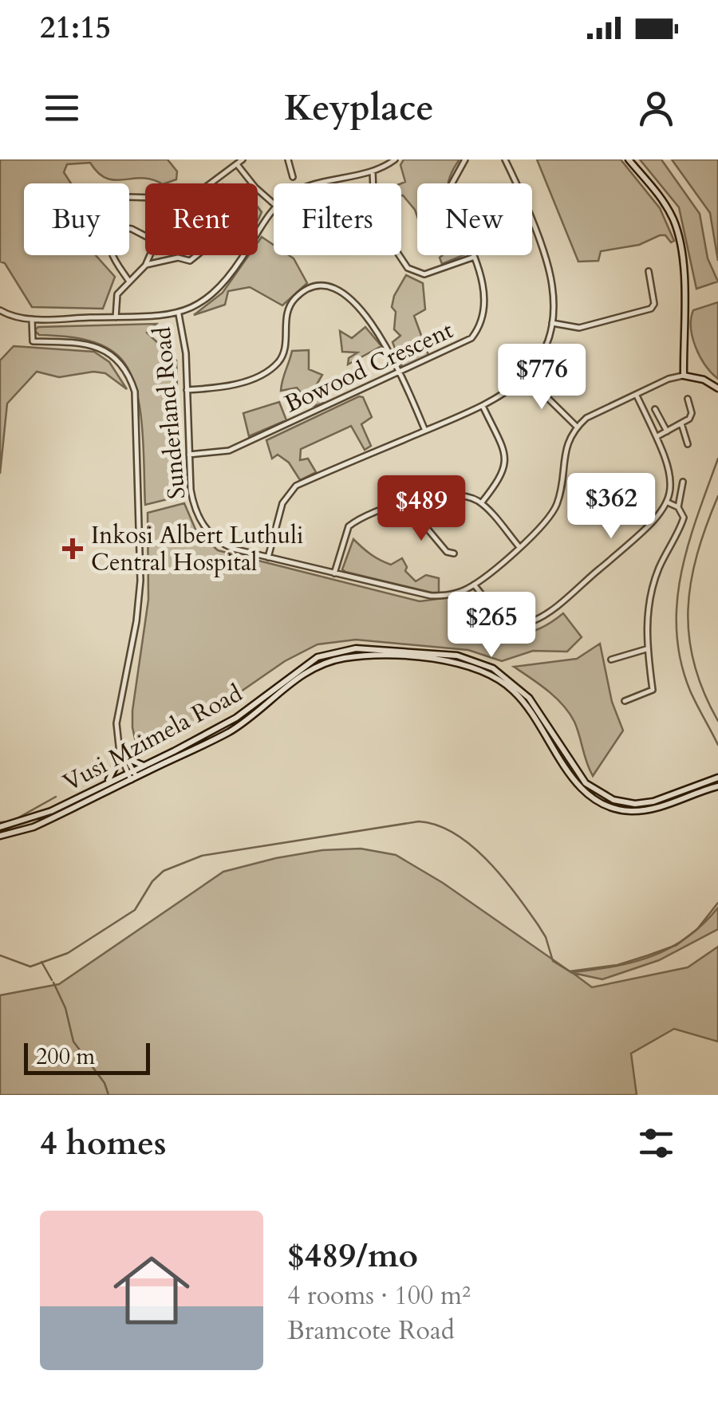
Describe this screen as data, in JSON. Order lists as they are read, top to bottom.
{
  "streets": {
    "main road": ["Vusi Mzimela Road"],
    "street": ["Bowood Crescent", "Sunderland Road"]
  },
  "crossings": [
    ["Bowood Crescent", "Sunderland Road"]
  ],
  "places": {
    "health": ["Inkosi Albert Luthuli Central Hospital"]
  },
  "scale_bar": "200 m",
  "page": {
    "status": "21:15",
    "header": "Keyplace",
    "chip": [
      "Buy",
      "Rent",
      "Filters",
      "New"
    ],
    "price": [
      "$776",
      "$362",
      "$489",
      "$265"
    ],
    "scale": "200 m",
    "heading": "4 homes",
    "list": [
      {
        "name": "$489/mo",
        "note": "4 rooms · 100 m² · Bramcote Road"
      }
    ]
  }
}
